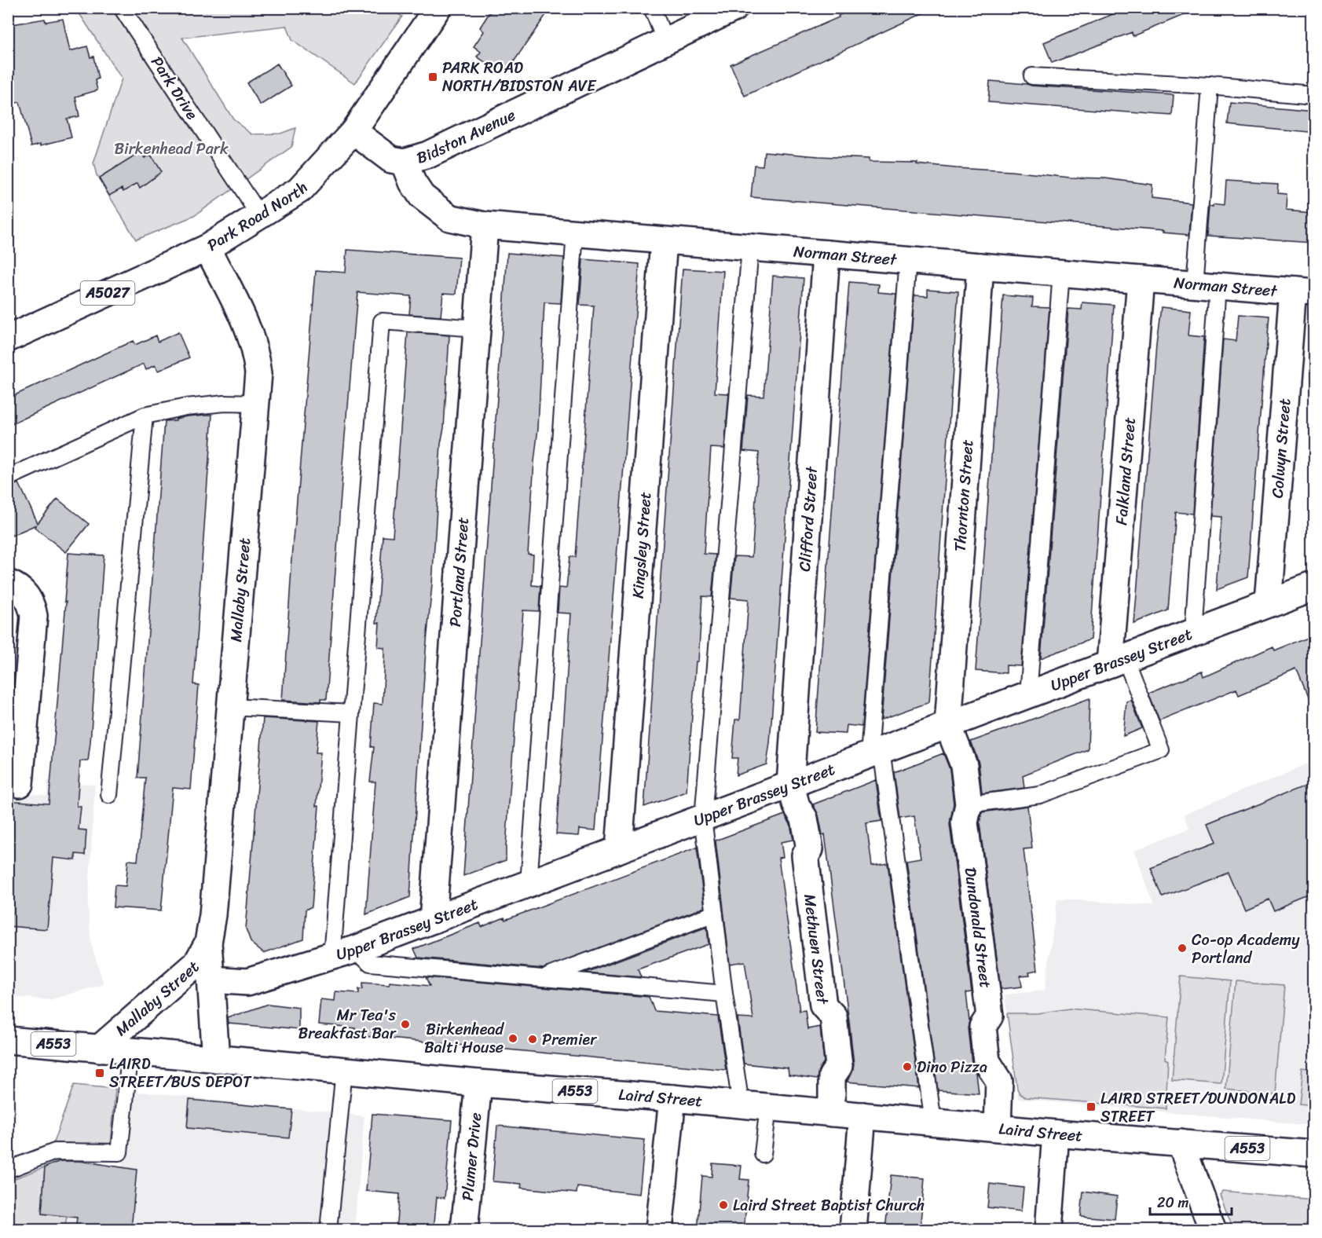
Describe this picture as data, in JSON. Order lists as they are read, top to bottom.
{
  "streets": {
    "street": [
      "Bidston Avenue",
      "Park Road North",
      "Norman Street",
      "A5027",
      "Colwyn Street",
      "Falkland Street",
      "Thornton Street",
      "Clifford Street",
      "Kingsley Street",
      "Portland Street",
      "Mallaby Street",
      "Upper Brassey Street",
      "Dundonald Street",
      "Methuen Street",
      "A553",
      "Laird Street",
      "Plumer Drive"
    ],
    "lane": ["Park Drive"]
  },
  "crossings": [
    ["Park Drive", "Park Road North"],
    ["Bidston Avenue", "Park Road North"],
    ["Bidston Avenue", "Norman Street"],
    ["Park Road North", "Mallaby Street"],
    ["Norman Street", "Colwyn Street"],
    ["Norman Street", "Falkland Street"],
    ["Norman Street", "Thornton Street"],
    ["Norman Street", "Clifford Street"],
    ["Norman Street", "Kingsley Street"],
    ["Norman Street", "Portland Street"],
    ["Colwyn Street", "Upper Brassey Street"],
    ["Falkland Street", "Upper Brassey Street"],
    ["Thornton Street", "Upper Brassey Street"],
    ["Thornton Street", "Dundonald Street"],
    ["Clifford Street", "Upper Brassey Street"],
    ["Clifford Street", "Methuen Street"],
    ["Kingsley Street", "Upper Brassey Street"],
    ["Portland Street", "Upper Brassey Street"],
    ["Mallaby Street", "Upper Brassey Street"],
    ["Mallaby Street", "Laird Street"],
    ["Upper Brassey Street", "Dundonald Street"],
    ["Upper Brassey Street", "Methuen Street"],
    ["Dundonald Street", "Laird Street"],
    ["Methuen Street", "Laird Street"],
    ["Laird Street", "Plumer Drive"]
  ],
  "parks": ["Birkenhead Park"],
  "places": {
    "transit": ["PARK ROAD NORTH/BIDSTON AVE", "LAIRD STREET/BUS DEPOT", "LAIRD STREET/DUNDONALD STREET"],
    "other": [
      "Co-op Academy Portland",
      "Mr Tea's Breakfast Bar",
      "Birkenhead Balti House",
      "Premier",
      "Dino Pizza",
      "Laird Street Baptist Church"
    ]
  },
  "scale_bar": "20 m"
}
